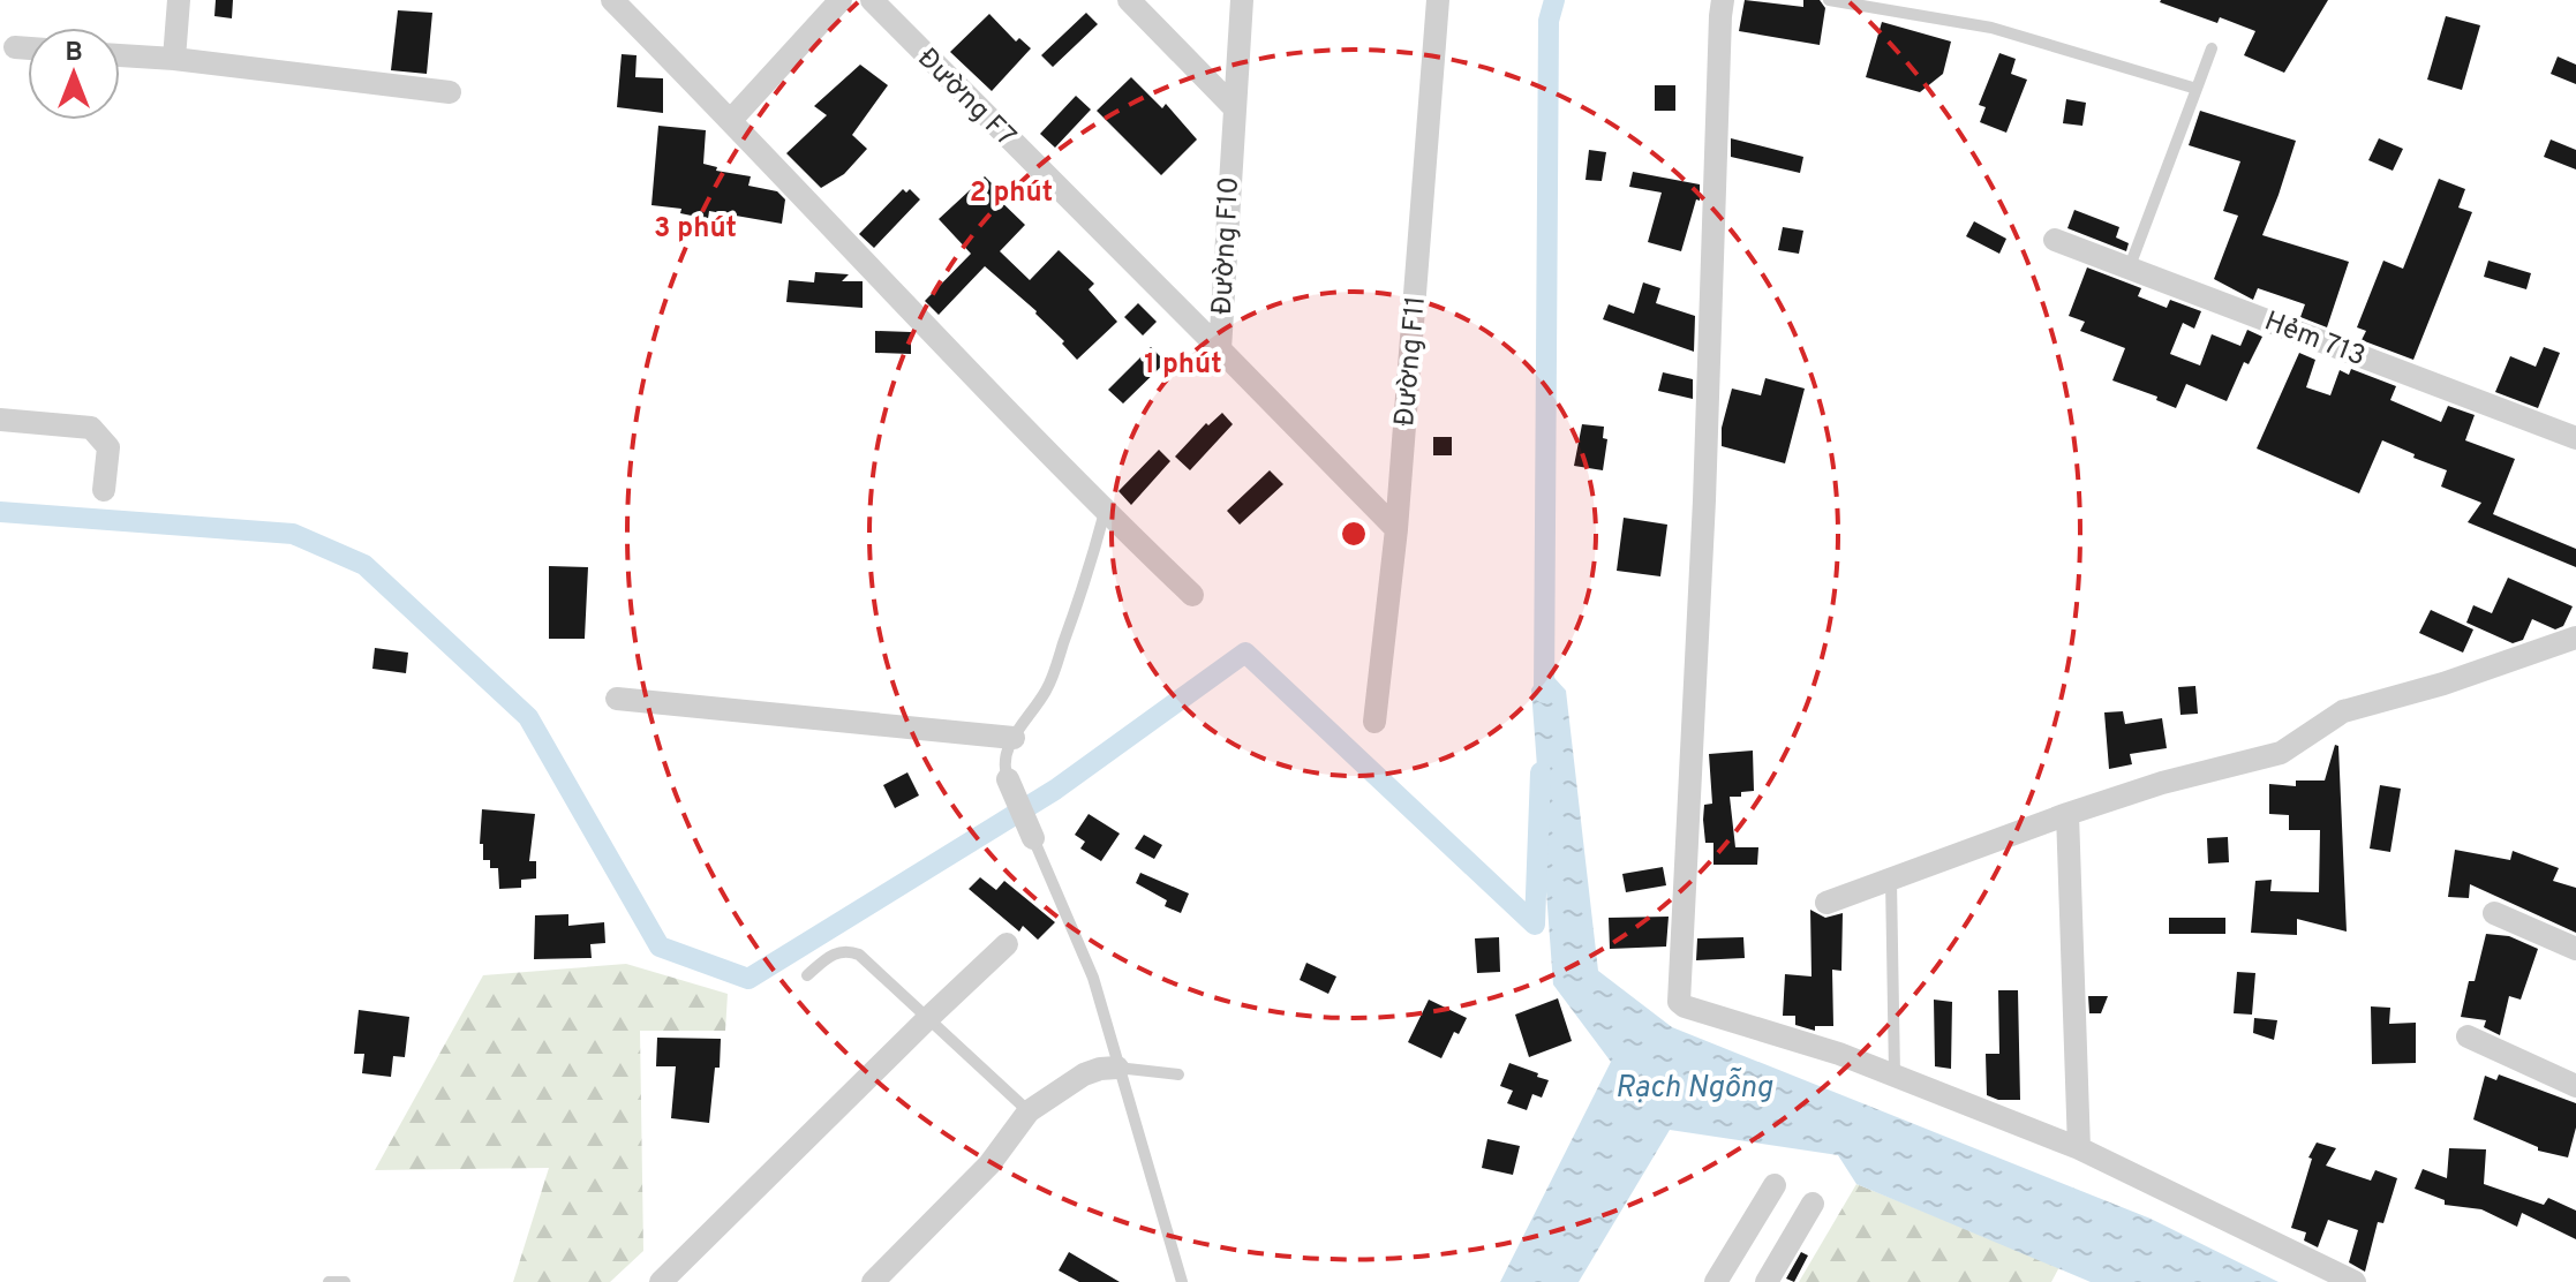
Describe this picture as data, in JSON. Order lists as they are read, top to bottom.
{
  "streets": {
    "street": [
      "Đường F7",
      "Đường F10",
      "Hẻm 713",
      "Đường F11"
    ]
  },
  "crossings": [
    ["Đường F7", "Đường F10"],
    ["Đường F10", "Đường F11"]
  ],
  "water": ["Rạch Ngỗng"],
  "north": "top",
  "rings": ["2 phút", "3 phút", "1 phút"]
}
